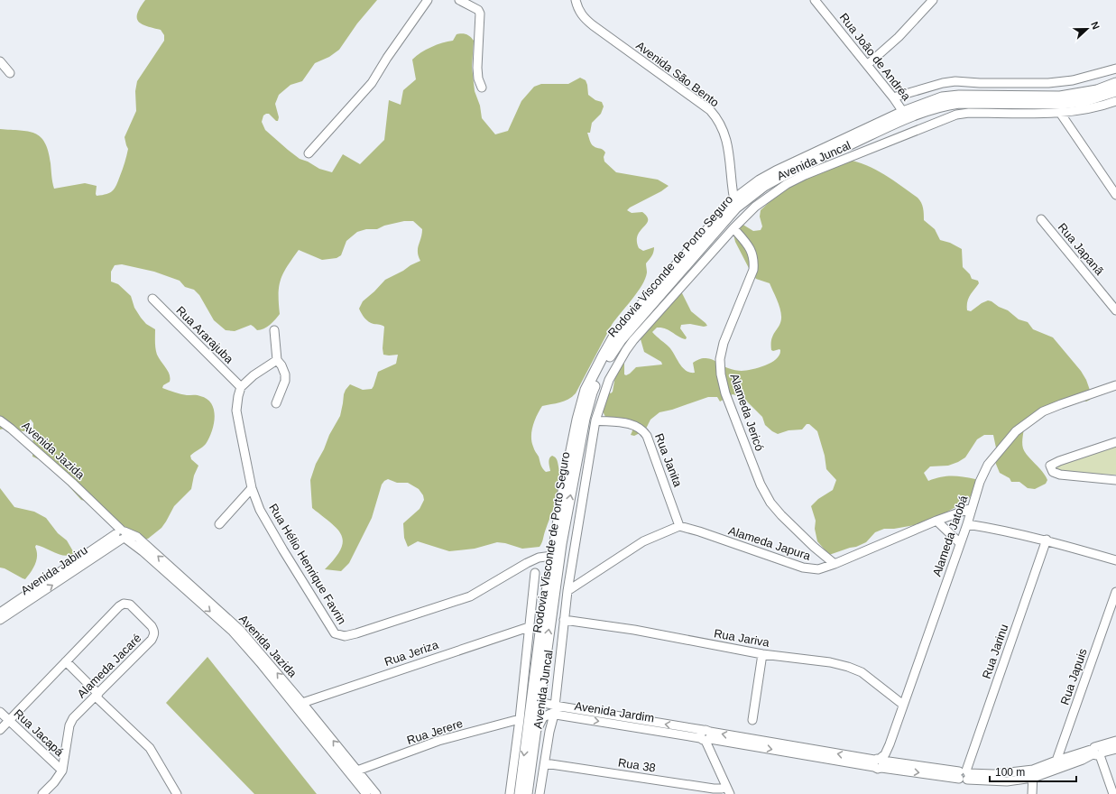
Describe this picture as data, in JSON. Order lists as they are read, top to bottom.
{
  "streets": {
    "main road": ["Rodovia Visconde de Porto Seguro"],
    "street": [
      "Rua João de Andréa",
      "Avenida São Bento",
      "Avenida Juncal",
      "Rua Japanã",
      "Rua Ararajuba",
      "Alameda Jericó",
      "Avenida Jazida",
      "Rua Janita",
      "Alameda Jatobá",
      "Alameda Japura",
      "Rua Hélio Henrique Favrin",
      "Avenida Jabiru",
      "Rua Jariva",
      "Rua Jarinu",
      "Rua Jeriza",
      "Alameda Jacaré",
      "Rua Japuis",
      "Avenida Jardim",
      "Rua Jerere",
      "Rua Jacapá",
      "Rua 38"
    ]
  },
  "crossings": [
    ["Rua João de Andréa", "Rodovia Visconde de Porto Seguro"],
    ["Avenida São Bento", "Rodovia Visconde de Porto Seguro"],
    ["Avenida Juncal", "Alameda Jericó"],
    ["Avenida Juncal", "Rua Janita"],
    ["Avenida Juncal", "Rua Jariva"],
    ["Avenida Juncal", "Avenida Jardim"],
    ["Avenida Juncal", "Rua 38"],
    ["Rodovia Visconde de Porto Seguro", "Rua Hélio Henrique Favrin"],
    ["Rodovia Visconde de Porto Seguro", "Avenida Jardim"],
    ["Rodovia Visconde de Porto Seguro", "Rua Jerere"],
    ["Rua Ararajuba", "Rua Hélio Henrique Favrin"],
    ["Alameda Jericó", "Alameda Japura"],
    ["Avenida Jazida", "Avenida Jabiru"],
    ["Avenida Jazida", "Rua Jeriza"],
    ["Avenida Jazida", "Rua Jerere"],
    ["Rua Janita", "Alameda Japura"],
    ["Alameda Jatobá", "Alameda Japura"],
    ["Alameda Jatobá", "Rua Jariva"],
    ["Alameda Jatobá", "Avenida Jardim"],
    ["Rua Jarinu", "Avenida Jardim"],
    ["Alameda Jacaré", "Rua Jacapá"],
    ["Rua Japuis", "Avenida Jardim"]
  ],
  "scale_bar": "100 m",
  "north": "right"
}
